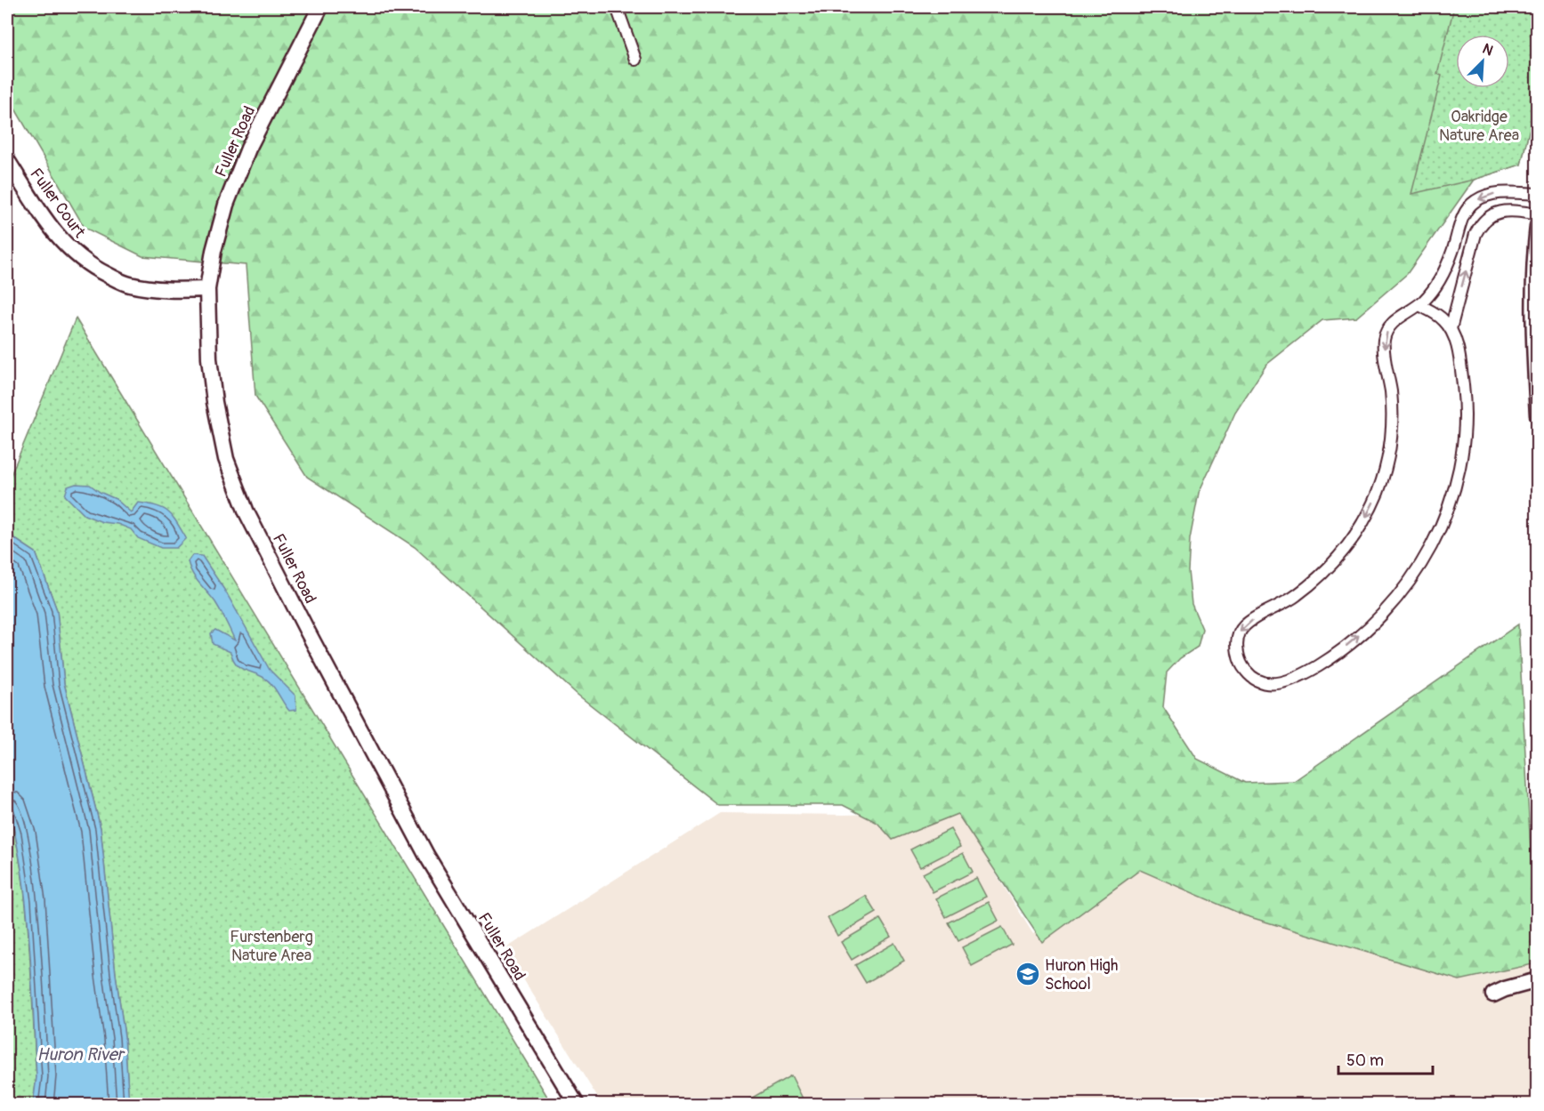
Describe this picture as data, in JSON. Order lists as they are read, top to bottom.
{
  "streets": {
    "main road": ["Fuller Road", "Fuller Court"]
  },
  "crossings": [
    ["Fuller Road", "Fuller Court"]
  ],
  "water": ["Huron River"],
  "parks": ["Oakridge Nature Area", "Furstenberg Nature Area"],
  "places": {
    "school or university": ["Huron High School"]
  },
  "scale_bar": "50 m",
  "north": "top right"
}
